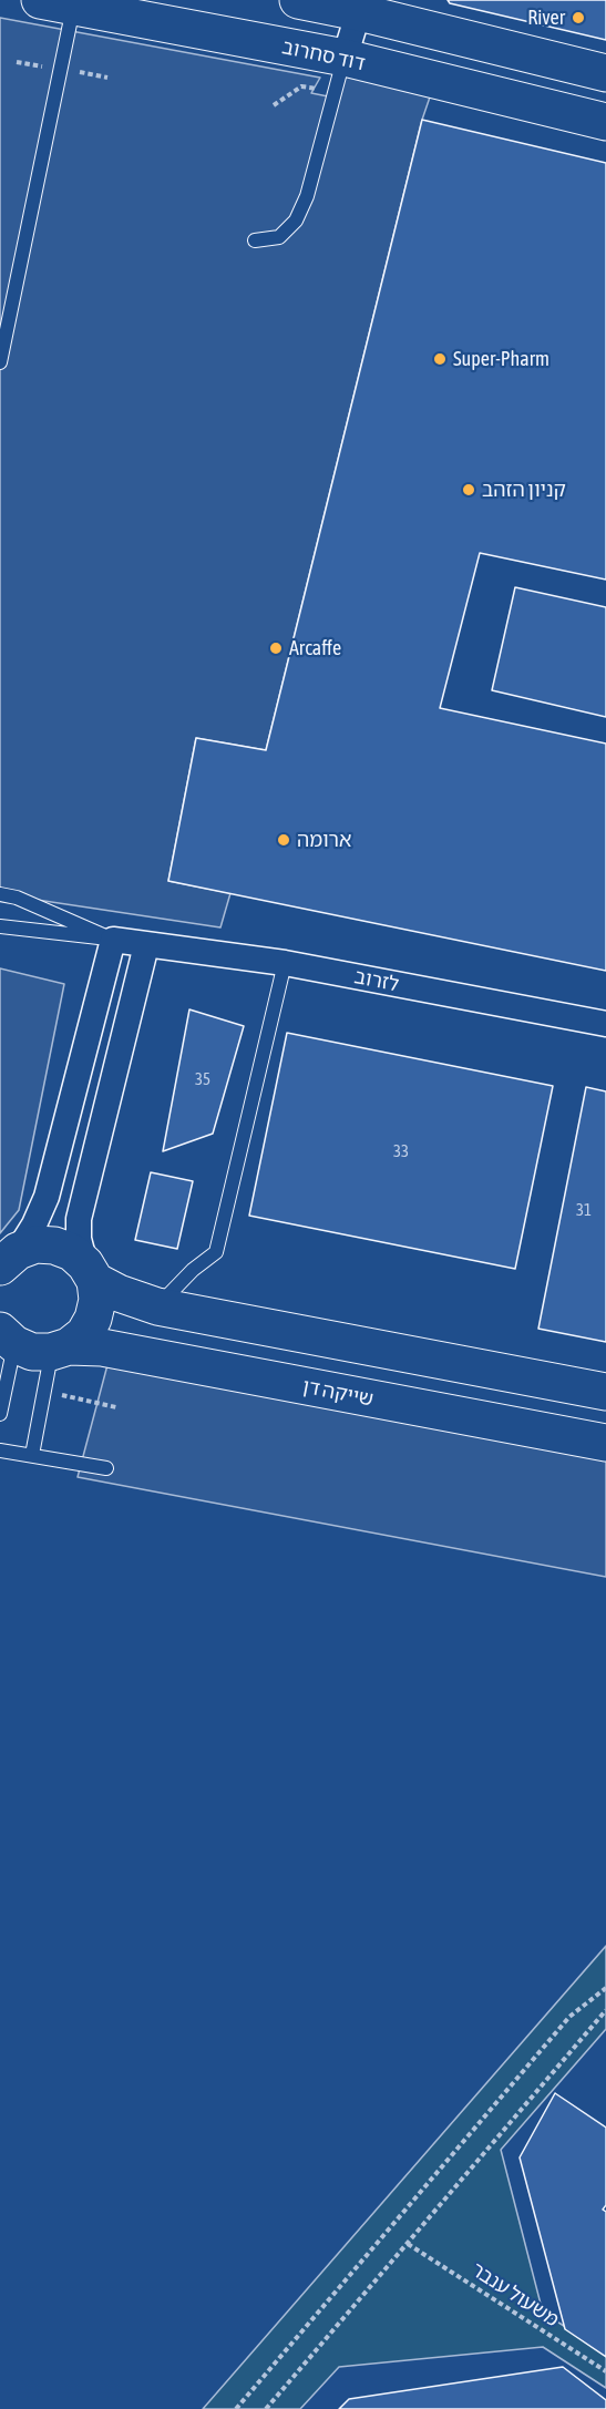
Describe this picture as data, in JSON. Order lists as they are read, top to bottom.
{
  "streets": {
    "street": ["דוד סחרוב", "לזרוב", "שייקה דן"],
    "path": ["משעול ענבר"]
  },
  "places": [
    "River",
    "Super-Pharm",
    "קניון הזהב",
    "Arcaffe",
    "ארומה"
  ],
  "house_numbers": ["35", "33", "31"]
}
